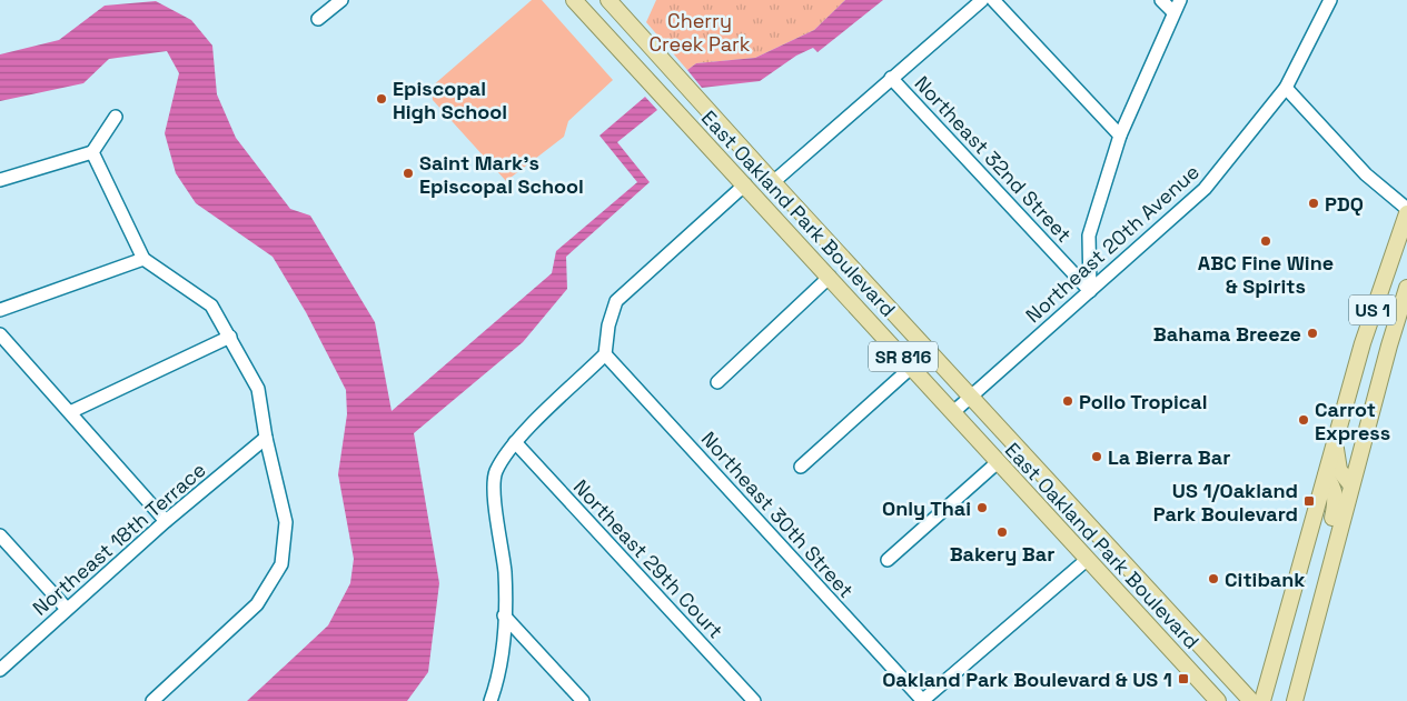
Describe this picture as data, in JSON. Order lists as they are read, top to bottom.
{
  "streets": {
    "main road": ["East Oakland Park Boulevard", "US 1", "SR 816"],
    "street": [
      "Northeast 32nd Street",
      "Northeast 20th Avenue",
      "Northeast 30th Street",
      "Northeast 18th Terrace",
      "Northeast 29th Court"
    ]
  },
  "crossings": [
    ["Northeast 32nd Street", "Northeast 20th Avenue"],
    ["East Oakland Park Boulevard", "Northeast 20th Avenue"]
  ],
  "parks": ["Cherry Creek Park"],
  "places": {
    "other": [
      "Episcopal High School",
      "Saint Mark's Episcopal School",
      "PDQ",
      "ABC Fine Wine & Spirits",
      "Bahama Breeze",
      "Pollo Tropical",
      "Carrot Express",
      "La Bierra Bar",
      "Only Thai",
      "Bakery Bar",
      "Citibank"
    ],
    "transit": ["US 1/Oakland Park Boulevard", "Oakland Park Boulevard & US 1"]
  }
}
